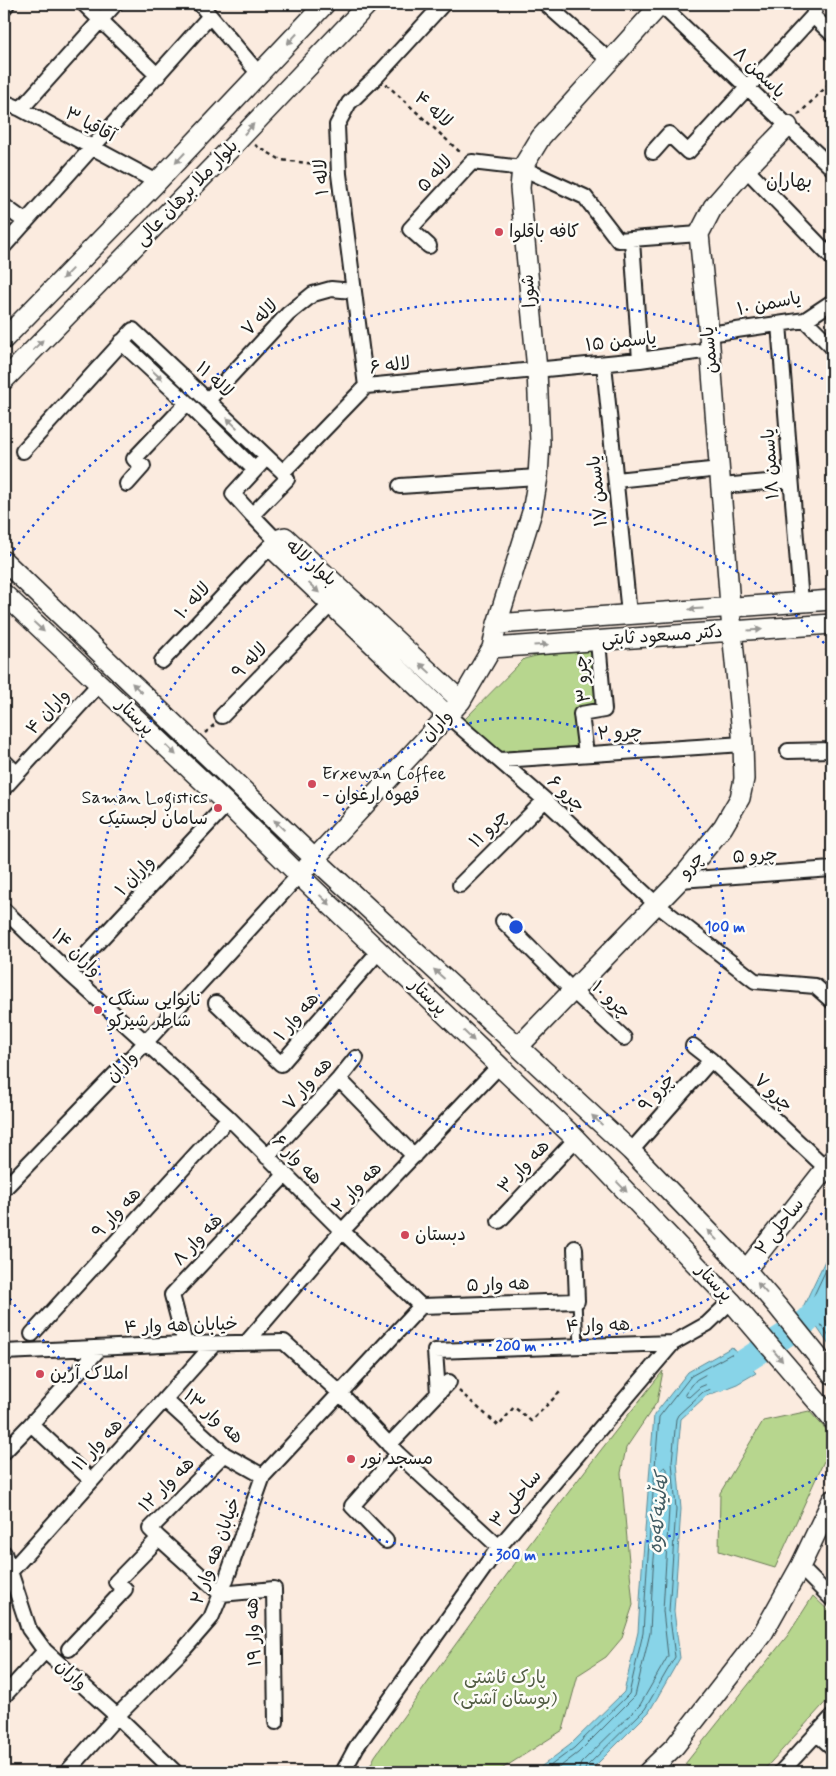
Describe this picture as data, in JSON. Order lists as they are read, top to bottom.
{
  "streets": {
    "street": [
      "یاسمن ۸",
      "آقاقیا ۳",
      "لاله ۵",
      "لاله ۱",
      "بلوار ملا برهان عالی",
      "شورا",
      "یاسمن ۱۰",
      "لاله ۷",
      "یاسمن ۱۵",
      "یاسمن",
      "لاله ۶",
      "لاله ۱۱",
      "یاسمن ۱۸",
      "یاسمن ۱۷",
      "بلوار لاله",
      "لاله ۱۰",
      "دکتر مسعود ثابتی",
      "لاله ۹",
      "چرو ۳",
      "واران ۴",
      "پرستار",
      "واران",
      "چرو ۲",
      "چرو ۶",
      "چرو ۱۱",
      "چرو ۵",
      "چرو",
      "واران ۱",
      "واران ۱۴",
      "چرو ۱۰",
      "هه وار ۱",
      "هه وار ۷",
      "چرو ۹",
      "چرو ۷",
      "هه وار ۶",
      "هه وار ۳",
      "هه وار ۲",
      "هه وار ۹",
      "ساحلی ۲",
      "هه وار ۸",
      "هه وار ۵",
      "خیابان هه وار ۴",
      "هه وار ۴",
      "هه وار ۱۳",
      "هه وار ۱۱",
      "هه وار ۱۲",
      "ساحلی ۳",
      "خیابان هه وار ۲",
      "هه وار ۱۹"
    ],
    "path": ["لاله ۴"]
  },
  "crossings": [
    ["یاسمن ۸", "شورا"],
    ["لاله ۴", "لاله ۵"],
    ["لاله ۴", "لاله ۱"],
    ["آقاقیا ۳", "بلوار ملا برهان عالی"],
    ["لاله ۵", "شورا"],
    ["لاله ۱", "لاله ۷"],
    ["لاله ۱", "لاله ۶"],
    ["شورا", "یاسمن ۱۵"],
    ["شورا", "لاله ۶"],
    ["شورا", "دکتر مسعود ثابتی"],
    ["شورا", "واران"],
    ["یاسمن ۱۰", "یاسمن ۱۵"],
    ["یاسمن ۱۰", "یاسمن"],
    ["یاسمن ۱۰", "یاسمن ۱۸"],
    ["لاله ۷", "لاله ۱۱"],
    ["یاسمن ۱۵", "یاسمن"],
    ["یاسمن ۱۵", "لاله ۶"],
    ["یاسمن ۱۵", "یاسمن ۱۷"],
    ["یاسمن", "دکتر مسعود ثابتی"],
    ["یاسمن", "چرو"],
    ["لاله ۶", "لاله ۱۱"],
    ["یاسمن ۱۸", "دکتر مسعود ثابتی"],
    ["یاسمن ۱۷", "دکتر مسعود ثابتی"],
    ["بلوار لاله", "لاله ۱۰"],
    ["بلوار لاله", "لاله ۹"],
    ["بلوار لاله", "واران"],
    ["بلوار لاله", "چرو ۶"],
    ["دکتر مسعود ثابتی", "چرو ۳"],
    ["دکتر مسعود ثابتی", "واران"],
    ["دکتر مسعود ثابتی", "چرو"],
    ["چرو ۳", "چرو ۲"],
    ["واران ۴", "پرستار"],
    ["پرستار", "واران"],
    ["پرستار", "چرو"],
    ["پرستار", "واران ۱"],
    ["پرستار", "هه وار ۱"],
    ["پرستار", "چرو ۹"],
    ["پرستار", "هه وار ۳"],
    ["پرستار", "هه وار ۲"],
    ["پرستار", "ساحلی ۲"],
    ["پرستار", "ساحلی ۳"],
    ["واران", "چرو ۶"],
    ["واران", "واران ۱۴"],
    ["واران", "هه وار ۶"],
    ["واران", "هه وار ۱۱"],
    ["واران", "خیابان هه وار ۲"],
    ["چرو ۲", "چرو ۶"],
    ["چرو ۲", "چرو"],
    ["چرو ۶", "چرو ۱۱"],
    ["چرو ۶", "چرو"],
    ["چرو ۵", "چرو"],
    ["چرو", "چرو ۱۰"],
    ["واران ۱", "واران ۱۴"],
    ["واران ۱۴", "هه وار ۶"],
    ["هه وار ۷", "هه وار ۶"],
    ["چرو ۹", "چرو ۷"],
    ["چرو ۷", "ساحلی ۲"],
    ["هه وار ۶", "هه وار ۲"],
    ["هه وار ۶", "هه وار ۹"],
    ["هه وار ۶", "هه وار ۸"],
    ["هه وار ۶", "هه وار ۵"],
    ["هه وار ۶", "خیابان هه وار ۲"],
    ["هه وار ۲", "خیابان هه وار ۴"],
    ["هه وار ۸", "خیابان هه وار ۴"],
    ["هه وار ۵", "خیابان هه وار ۲"],
    ["خیابان هه وار ۴", "هه وار ۱۱"],
    ["خیابان هه وار ۴", "ساحلی ۳"],
    ["خیابان هه وار ۴", "خیابان هه وار ۲"],
    ["هه وار ۴", "ساحلی ۳"],
    ["هه وار ۱۳", "هه وار ۱۱"],
    ["هه وار ۱۳", "هه وار ۱۲"],
    ["هه وار ۱۳", "خیابان هه وار ۲"],
    ["خیابان هه وار ۲", "هه وار ۱۹"]
  ],
  "districts": ["بهاران"],
  "water": ["کەڵینەکەوە"],
  "parks": ["پارک ئاشتی (بوستان آشتی)"],
  "places": [
    "کافه باقلوا",
    "Erxewan Coffee - قهوه ارغوان",
    "Saman Logistics سامان لجستیک",
    "نانوایی سنگک شاطر شیرکو",
    "دبستان",
    "املاک آرین",
    "مسجد نور"
  ],
  "rings": ["100 m", "200 m", "300 m"]
}
